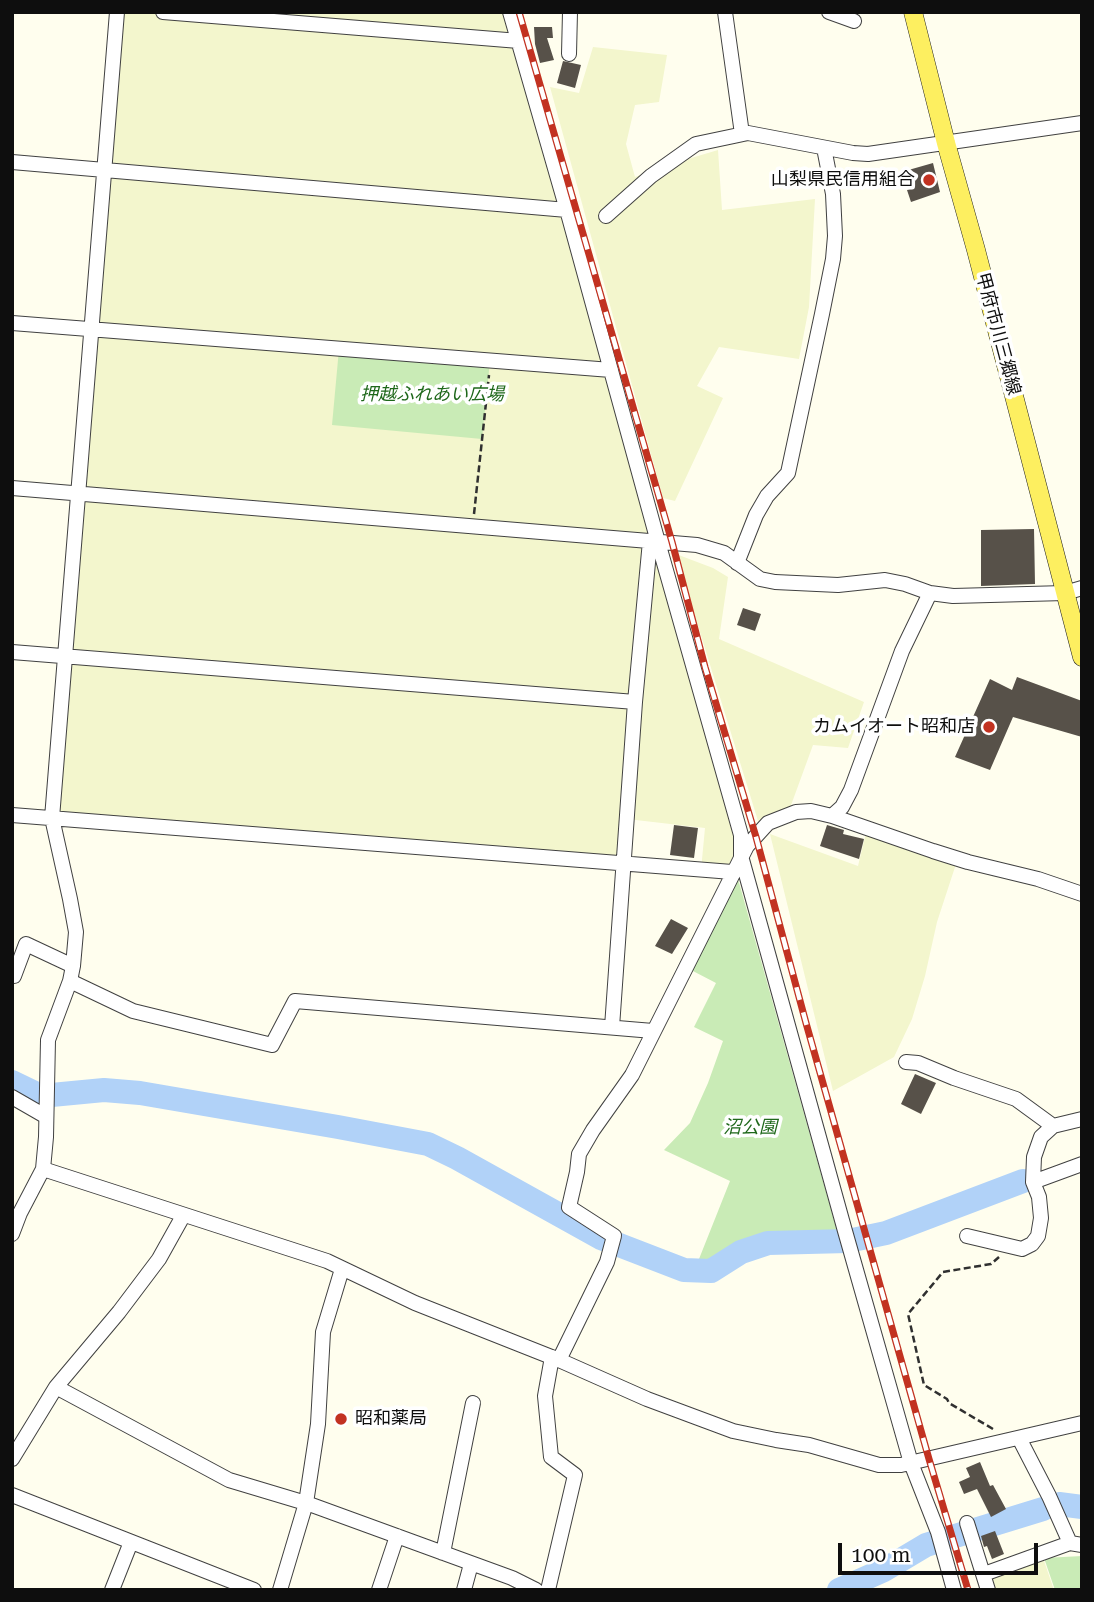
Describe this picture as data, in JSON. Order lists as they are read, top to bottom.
{
  "streets": {
    "main road": ["甲府市川三郷線"]
  },
  "parks": ["押越ふれあい広場", "沼公園"],
  "places": ["山梨県民信用組合", "カムイオート昭和店", "昭和薬局"],
  "scale_bar": "100 m"
}
